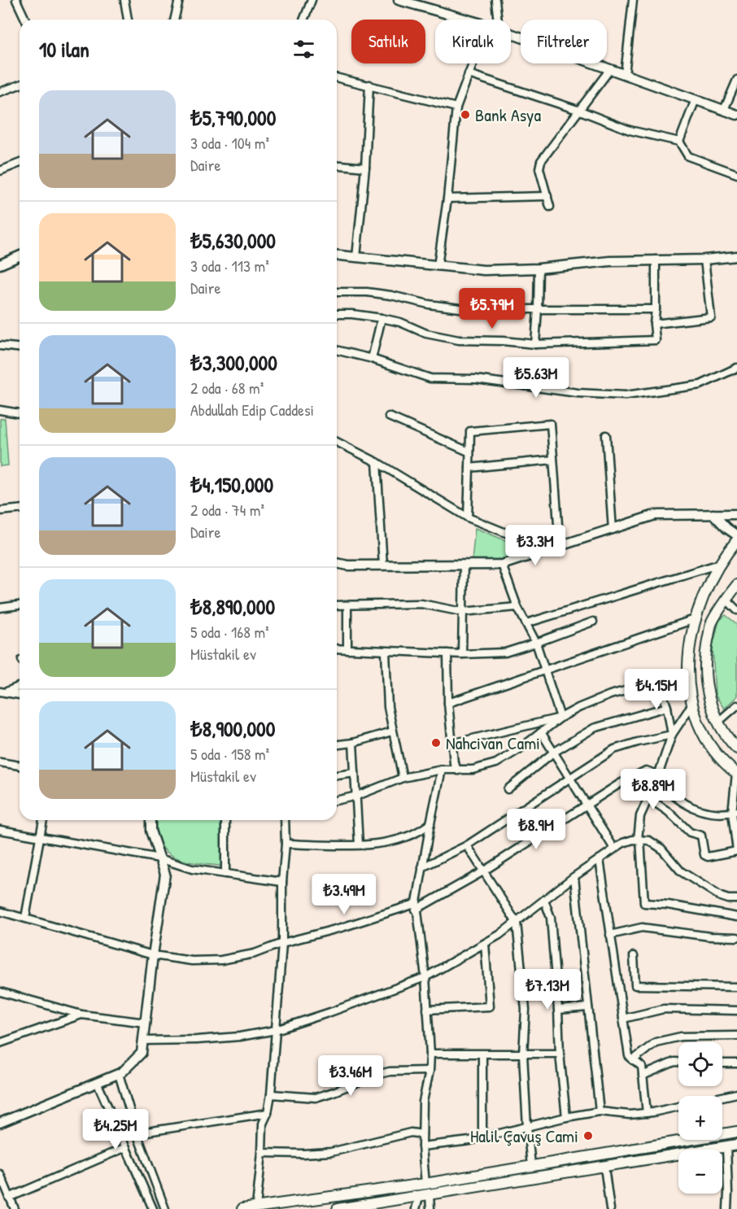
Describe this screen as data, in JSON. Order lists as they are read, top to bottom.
{
  "places": ["Bank Asya", "Nahcivan Cami", "Halil Çavuş Cami"],
  "page": {
    "chip": ["Satılık", "Kiralık", "Filtreler"],
    "heading": "10 ilan",
    "list": [
      {
        "name": "₺5,790,000",
        "note": "3 oda · 104 m² · Daire"
      },
      {
        "name": "₺5,630,000",
        "note": "3 oda · 113 m² · Daire"
      },
      {
        "name": "₺3,300,000",
        "note": "2 oda · 68 m² · Abdullah Edip Caddesi"
      },
      {
        "name": "₺4,150,000",
        "note": "2 oda · 74 m² · Daire"
      },
      {
        "name": "₺8,890,000",
        "note": "5 oda · 168 m² · Müstakil ev"
      },
      {
        "name": "₺8,900,000",
        "note": "5 oda · 158 m² · Müstakil ev"
      }
    ],
    "price": [
      "₺5.79M",
      "₺5.63M",
      "₺3.3M",
      "₺4.15M",
      "₺8.89M",
      "₺8.9M",
      "₺3.49M",
      "₺7.13M",
      "₺3.46M",
      "₺4.25M"
    ],
    "map_buttons": ["+", "−"]
  }
}
